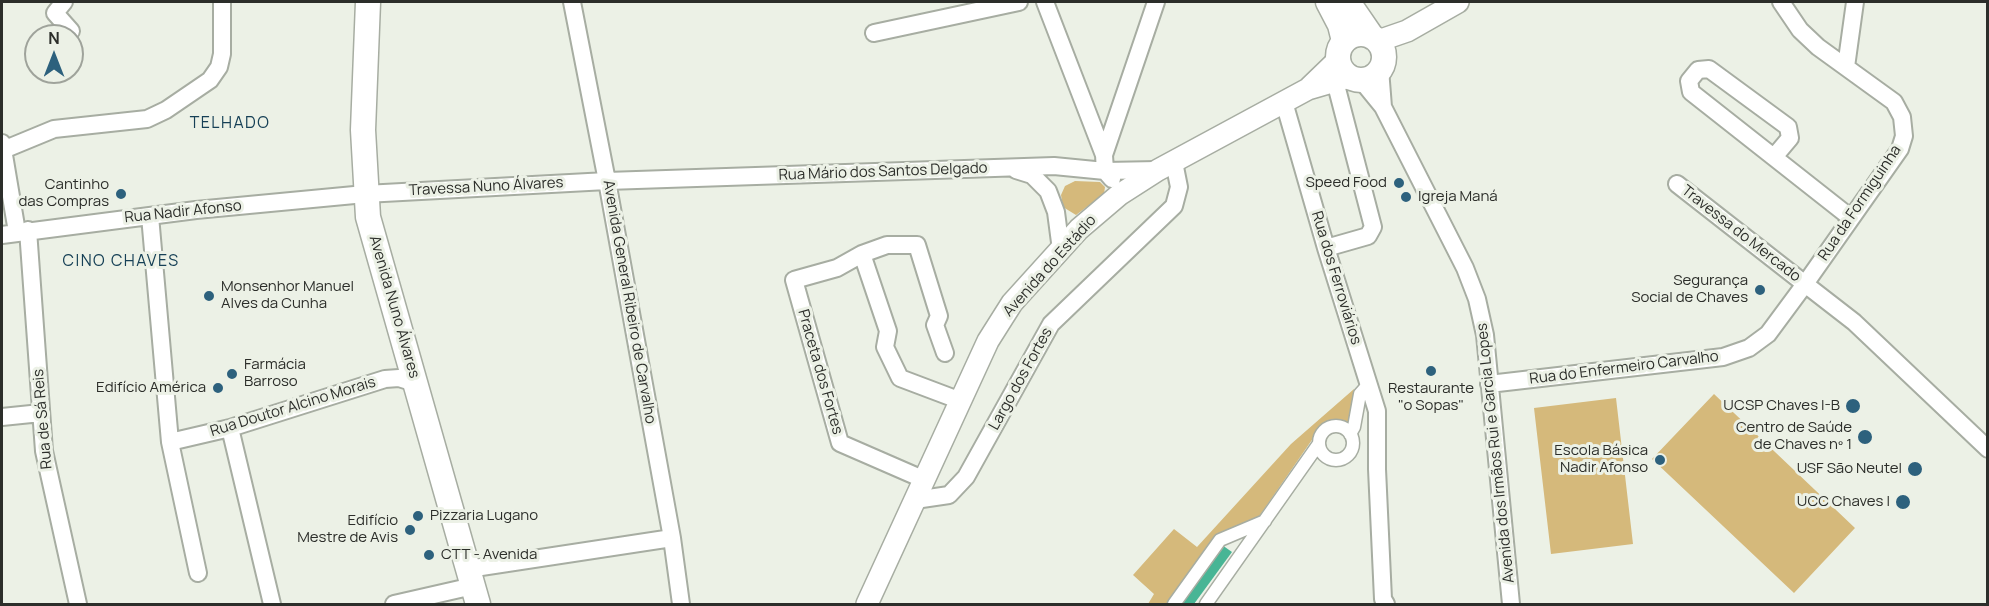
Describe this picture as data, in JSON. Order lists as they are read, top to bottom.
{
  "streets": {
    "main road": ["Avenida Nuno Álvares"],
    "street": [
      "Rua Mário dos Santos Delgado",
      "Travessa Nuno Álvares",
      "Rua da Formiguinha",
      "Rua Nadir Afonso",
      "Travessa do Mercado",
      "Avenida do Estádio",
      "Rua dos Ferroviários",
      "Avenida General Ribeiro de Carvalho",
      "Rua do Enfermeiro Carvalho",
      "Praceta dos Fortes",
      "Largo dos Fortes",
      "Rua Doutor Alcino Morais",
      "Rua de Sá Reis",
      "Avenida dos Irmãos Rui e Garcia Lopes"
    ]
  },
  "crossings": [
    ["Rua Mário dos Santos Delgado", "Travessa Nuno Álvares"],
    ["Rua Mário dos Santos Delgado", "Avenida do Estádio"],
    ["Rua Mário dos Santos Delgado", "Avenida General Ribeiro de Carvalho"],
    ["Rua Mário dos Santos Delgado", "Largo dos Fortes"],
    ["Travessa Nuno Álvares", "Rua Nadir Afonso"],
    ["Travessa Nuno Álvares", "Avenida General Ribeiro de Carvalho"],
    ["Travessa Nuno Álvares", "Avenida Nuno Álvares"],
    ["Rua da Formiguinha", "Travessa do Mercado"],
    ["Rua da Formiguinha", "Rua do Enfermeiro Carvalho"],
    ["Rua Nadir Afonso", "Avenida Nuno Álvares"],
    ["Rua Nadir Afonso", "Rua de Sá Reis"],
    ["Travessa do Mercado", "Rua do Enfermeiro Carvalho"],
    ["Avenida do Estádio", "Rua dos Ferroviários"],
    ["Avenida do Estádio", "Praceta dos Fortes"],
    ["Avenida do Estádio", "Largo dos Fortes"],
    ["Avenida do Estádio", "Avenida dos Irmãos Rui e Garcia Lopes"],
    ["Avenida Nuno Álvares", "Rua Doutor Alcino Morais"],
    ["Rua do Enfermeiro Carvalho", "Avenida dos Irmãos Rui e Garcia Lopes"]
  ],
  "districts": ["TELHADO", "CINO CHAVES"],
  "places": [
    "Speed Food",
    "Cantinho das Compras",
    "Igreja Maná",
    "Segurança Social de Chaves",
    "Monsenhor Manuel Alves da Cunha",
    "Restaurante \"o Sopas\"",
    "Farmácia Barroso",
    "Edifício América",
    "UCSP Chaves I-B",
    "Centro de Saúde de Chaves nº 1",
    "Escola Básica Nadir Afonso",
    "USF São Neutel",
    "UCC Chaves I",
    "Pizzaria Lugano",
    "Edifício Mestre de Avis",
    "CTT - Avenida"
  ],
  "north": "top"
}
